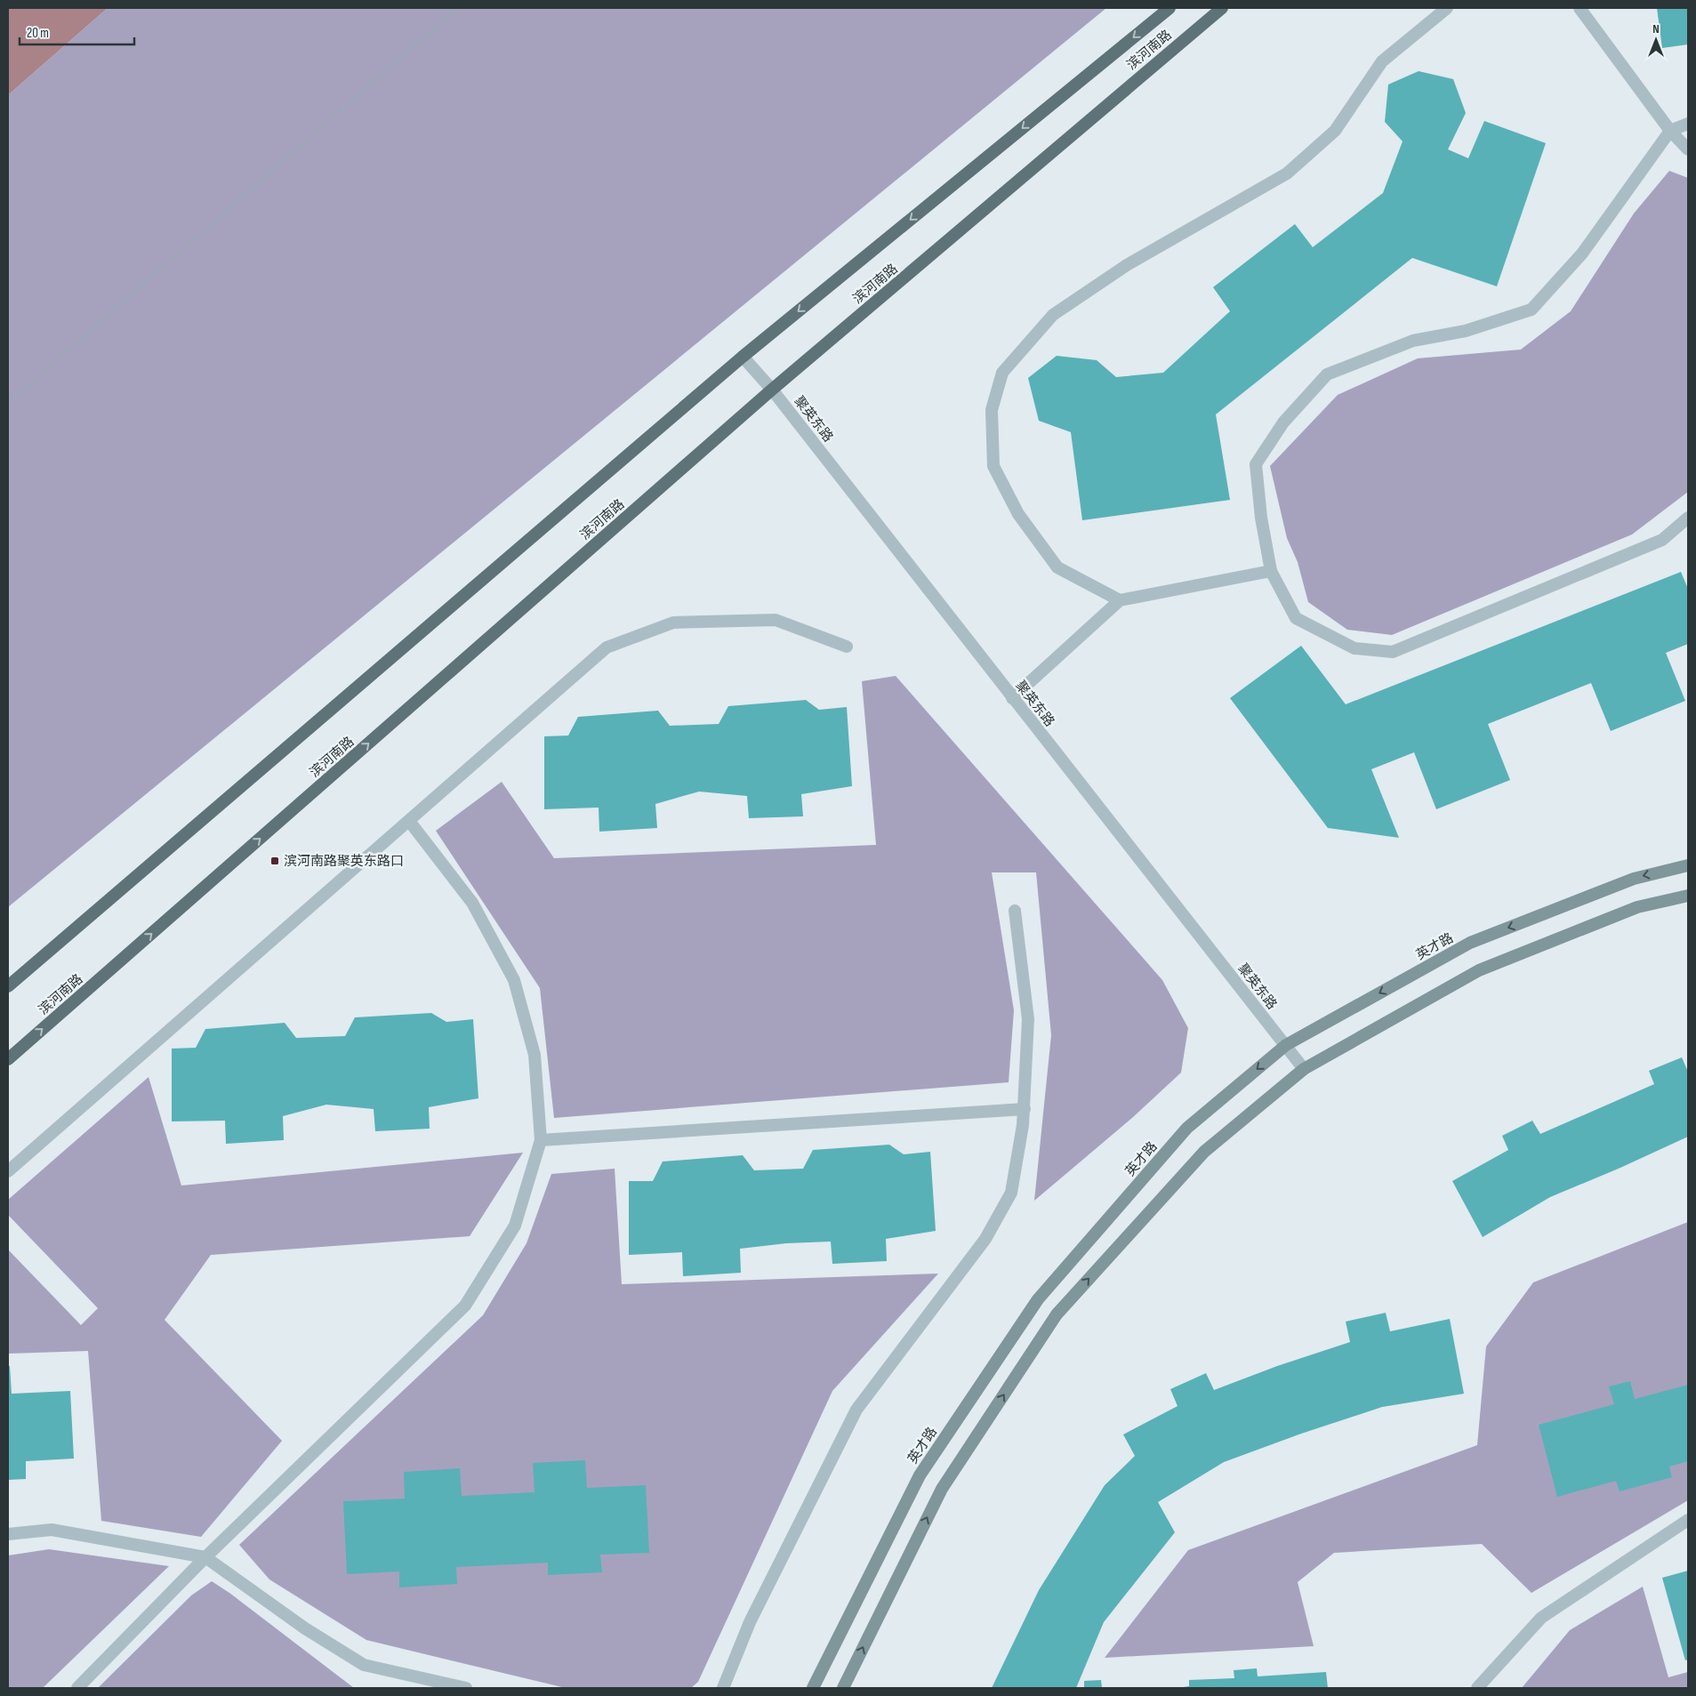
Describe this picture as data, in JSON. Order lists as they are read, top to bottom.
{
  "streets": {
    "main road": ["滨河南路", "英才路"],
    "street": ["聚英东路"]
  },
  "crossings": [
    ["滨河南路", "聚英东路"],
    ["聚英东路", "英才路"]
  ],
  "places": {
    "transit": ["滨河南路聚英东路口"]
  },
  "scale_bar": "20 m",
  "north": "top"
}
